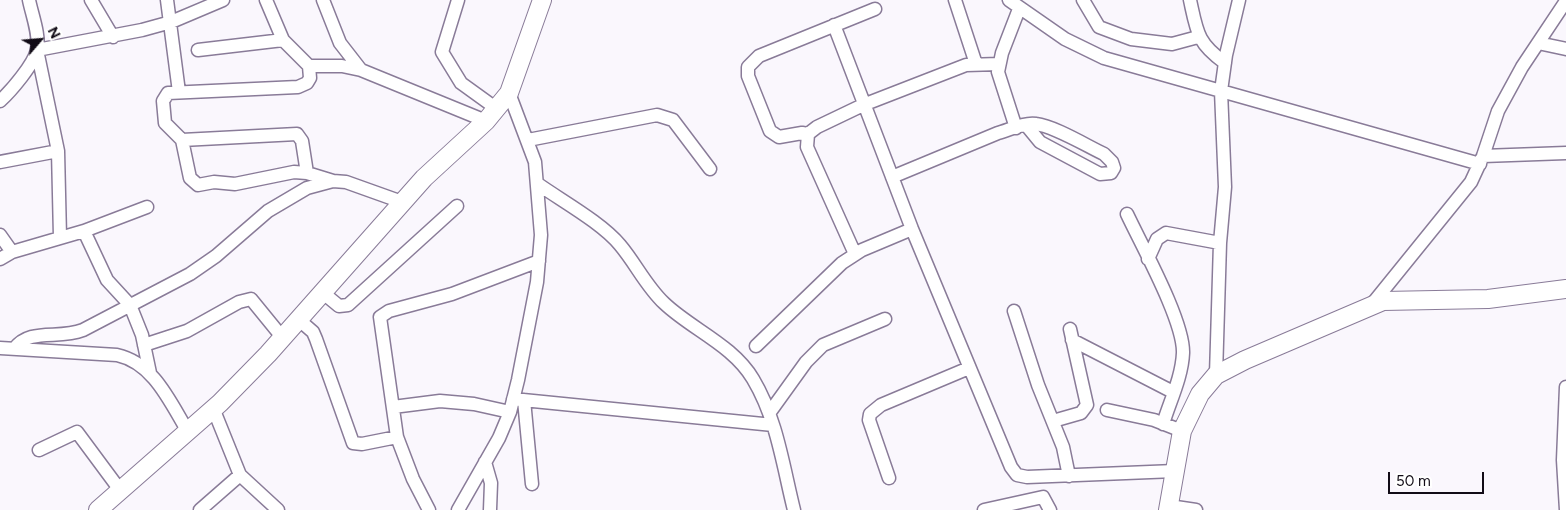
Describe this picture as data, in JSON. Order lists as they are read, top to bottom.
{
  "scale_bar": "50 m",
  "north": "top right"
}
